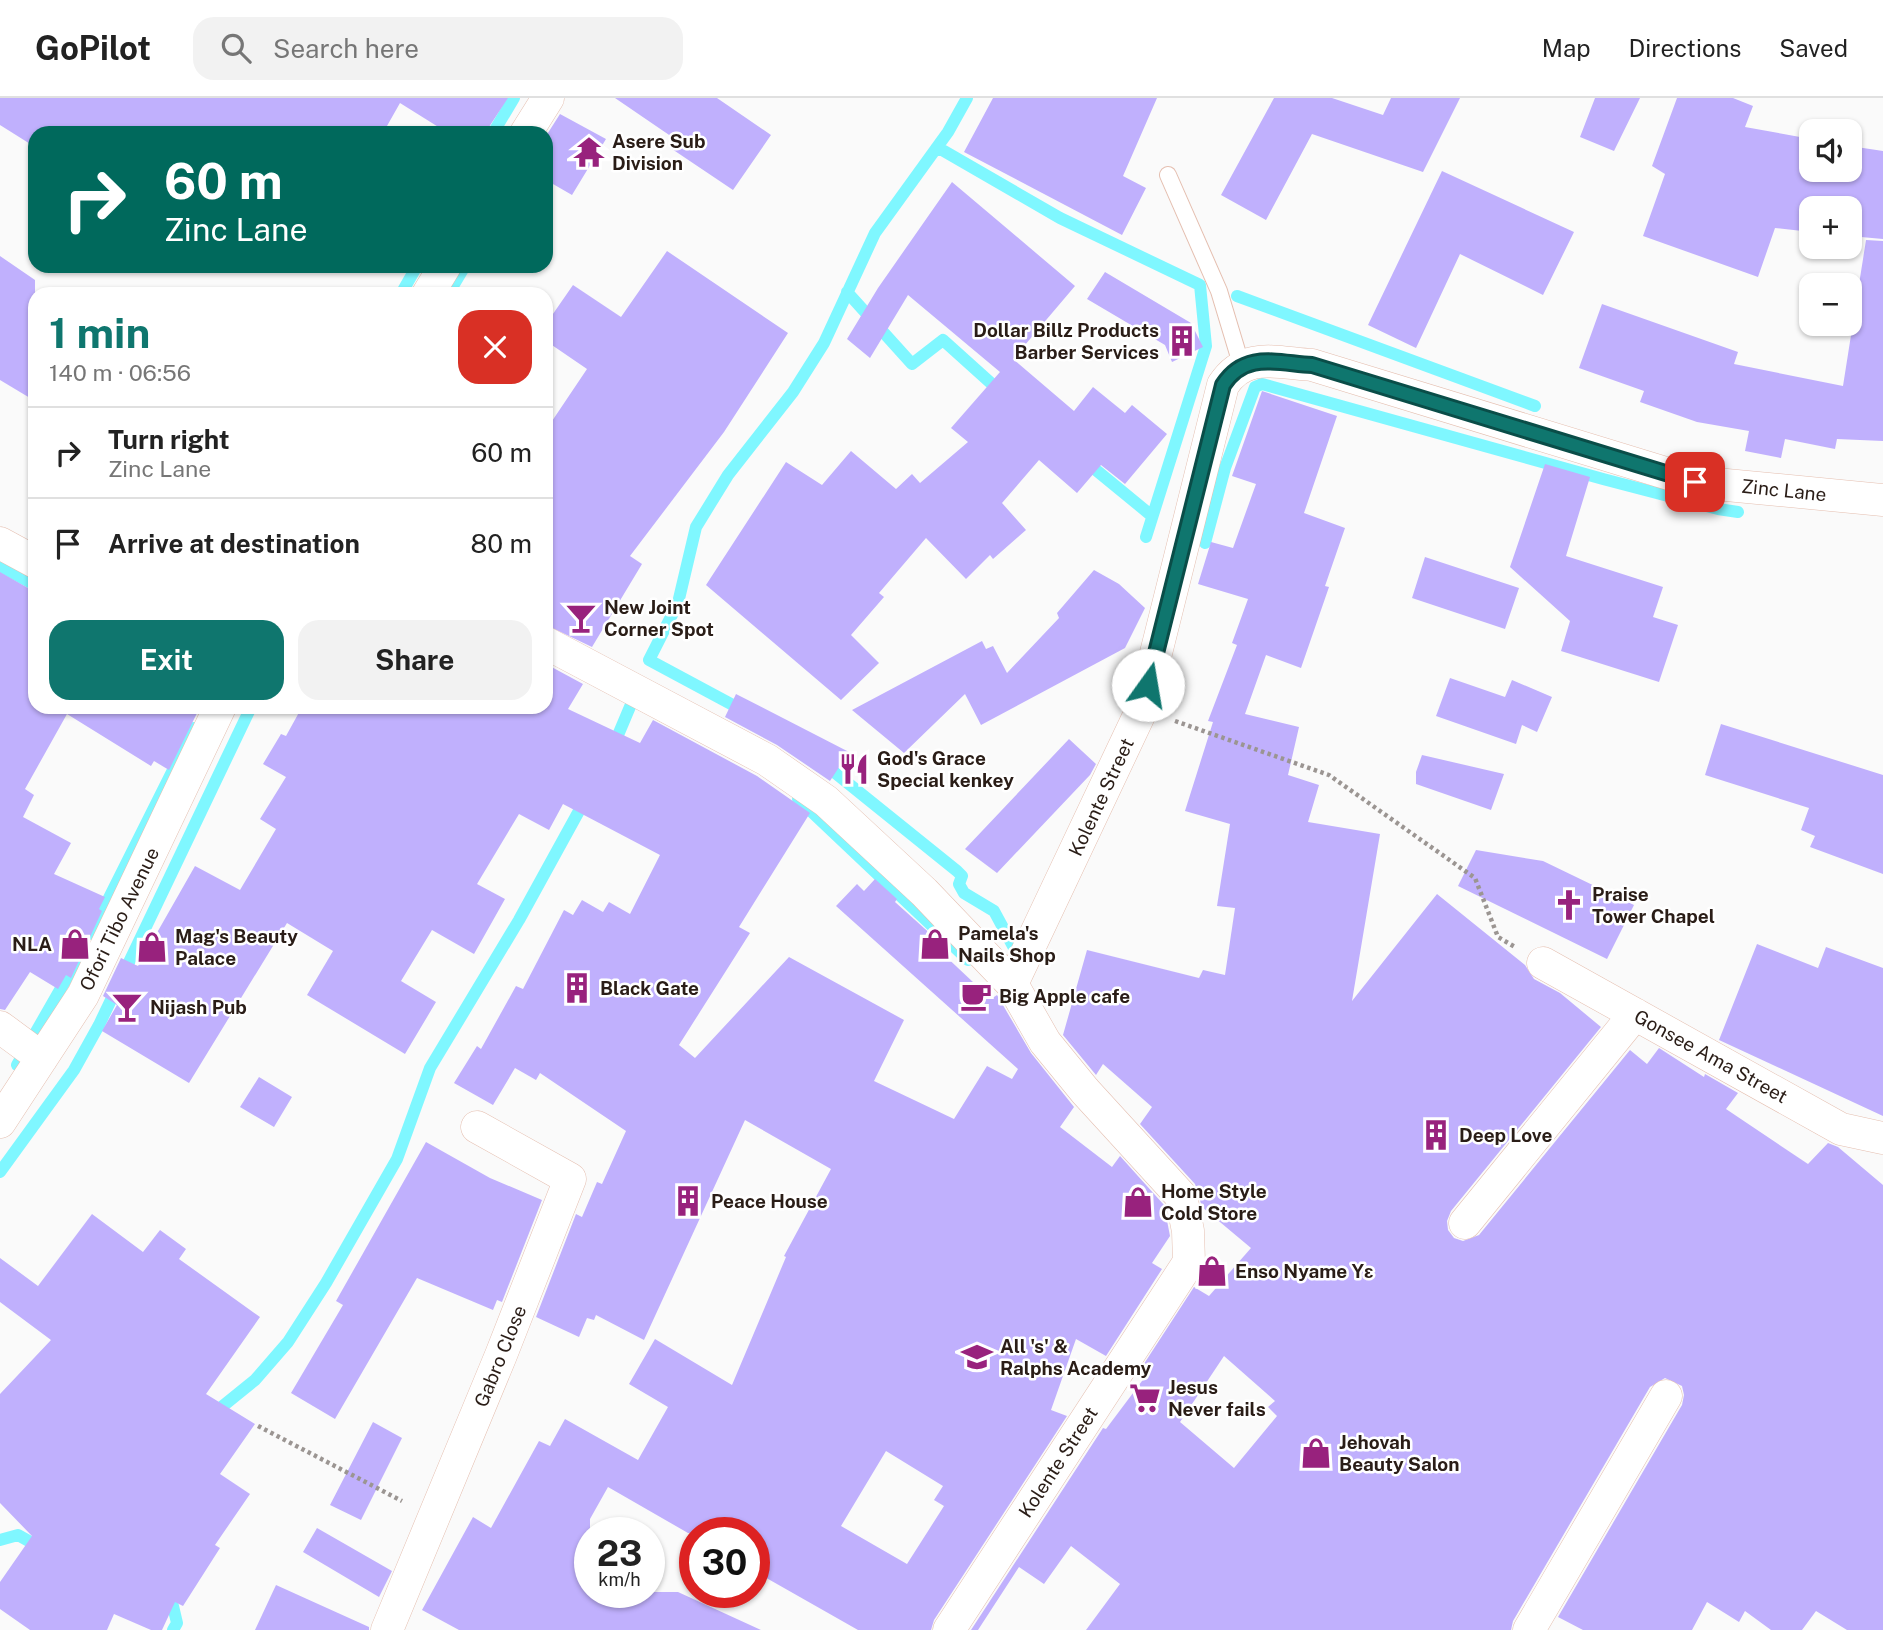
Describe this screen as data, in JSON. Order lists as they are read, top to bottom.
{
  "streets": {
    "street": [
      "Zinc Lane",
      "Kolente Street",
      "Ofori Tibo Avenue",
      "Gonsee Ama Street",
      "Gabro Close"
    ]
  },
  "crossings": [
    ["Zinc Lane", "Kolente Street"]
  ],
  "places": {
    "temple": ["Asere Sub Division"],
    "building": [
      "Dollar Billz Products Barber Services",
      "Black Gate",
      "Deep Love",
      "Peace House"
    ],
    "bar": ["New Joint Corner Spot", "Nijash Pub"],
    "restaurant": ["God's Grace Special kenkey"],
    "church": ["Praise Tower Chapel"],
    "shop": [
      "NLA",
      "Pamela's Nails Shop",
      "Mag's Beauty Palace",
      "Home Style Cold Store",
      "Enso Nyame Yɛ",
      "Jehovah Beauty Salon"
    ],
    "cafe": ["Big Apple cafe"],
    "school or university": ["All 's' & Ralphs Academy"],
    "supermarket": ["Jesus Never fails"]
  },
  "page": {
    "header": "GoPilot",
    "search": "Search here",
    "nav": ["Map", "Directions", "Saved"],
    "map_buttons": ["+", "−"],
    "turn": ["60 m", "Zinc Lane"],
    "heading": ["1 min", "140 m · 06:56"],
    "list": [
      {
        "name": "Turn right",
        "note": "Zinc Lane",
        "value": "60 m"
      },
      {
        "name": "Arrive at destination",
        "value": "80 m"
      }
    ],
    "buttons": ["Exit", "Share"],
    "speed": "23 km/h",
    "limit": "30"
  }
}
